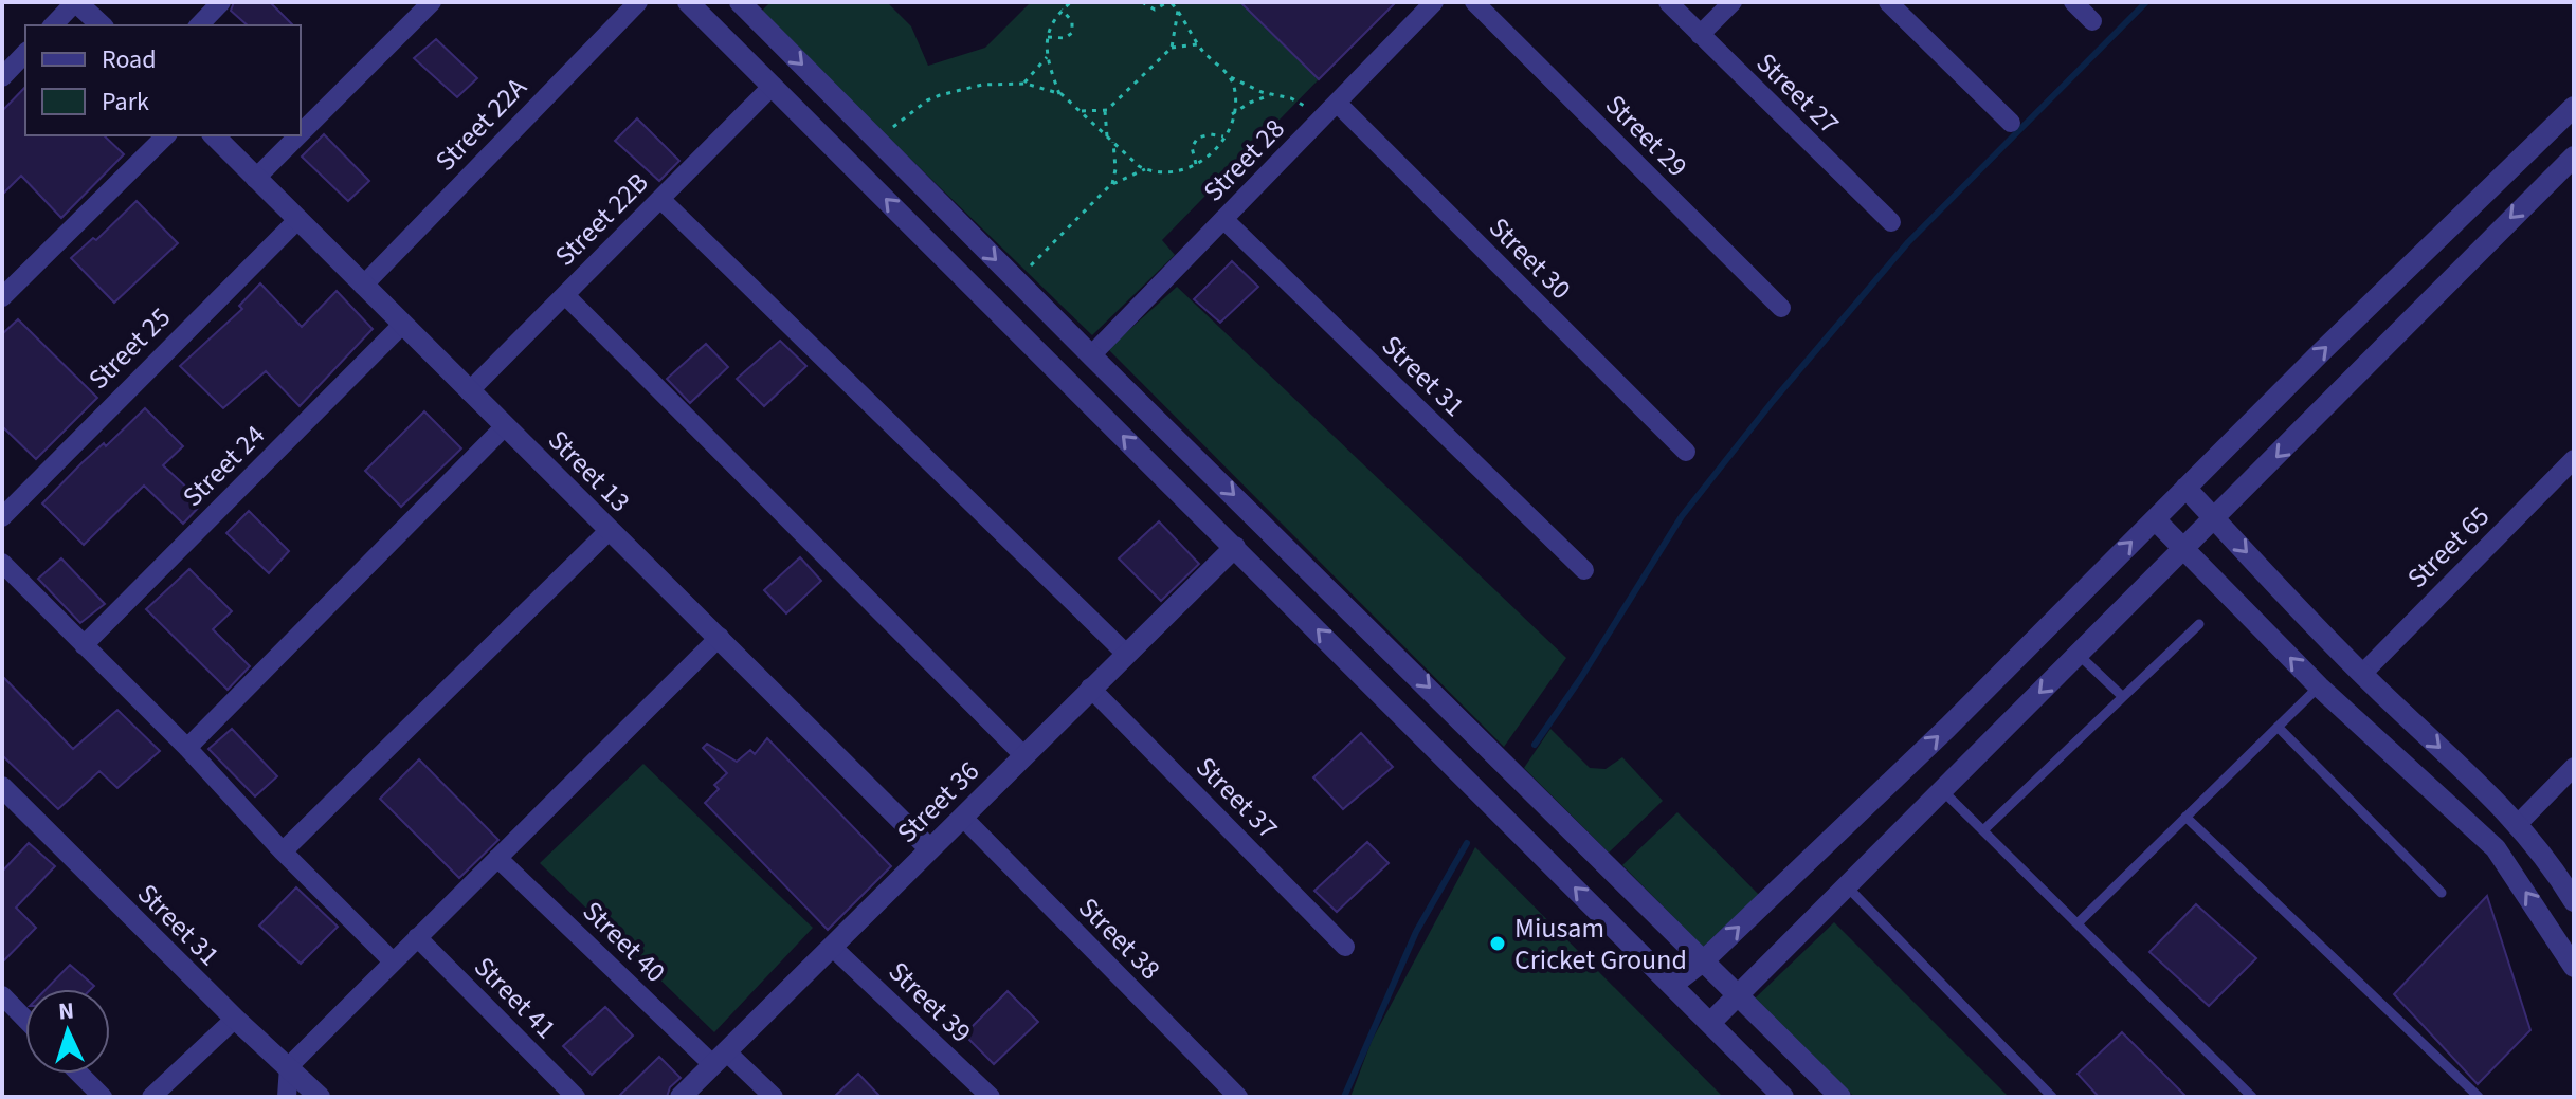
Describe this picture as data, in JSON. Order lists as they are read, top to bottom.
{
  "streets": {
    "street": [
      "Street 27",
      "Street 22A",
      "Street 29",
      "Street 28",
      "Street 22B",
      "Street 30",
      "Street 25",
      "Street 31",
      "Street 24",
      "Street 13",
      "Street 65",
      "Street 37",
      "Street 36",
      "Street 38",
      "Street 40",
      "Street 41",
      "Street 39"
    ]
  },
  "crossings": [
    ["Street 22A", "Street 13"],
    ["Street 28", "Street 30"],
    ["Street 28", "Street 31"],
    ["Street 22B", "Street 13"],
    ["Street 25", "Street 13"],
    ["Street 24", "Street 13"],
    ["Street 13", "Street 36"],
    ["Street 37", "Street 36"],
    ["Street 36", "Street 38"],
    ["Street 36", "Street 40"],
    ["Street 36", "Street 39"]
  ],
  "places": ["Miusam Cricket Ground"],
  "legend": ["Road", "Park"],
  "north": "top"
}
